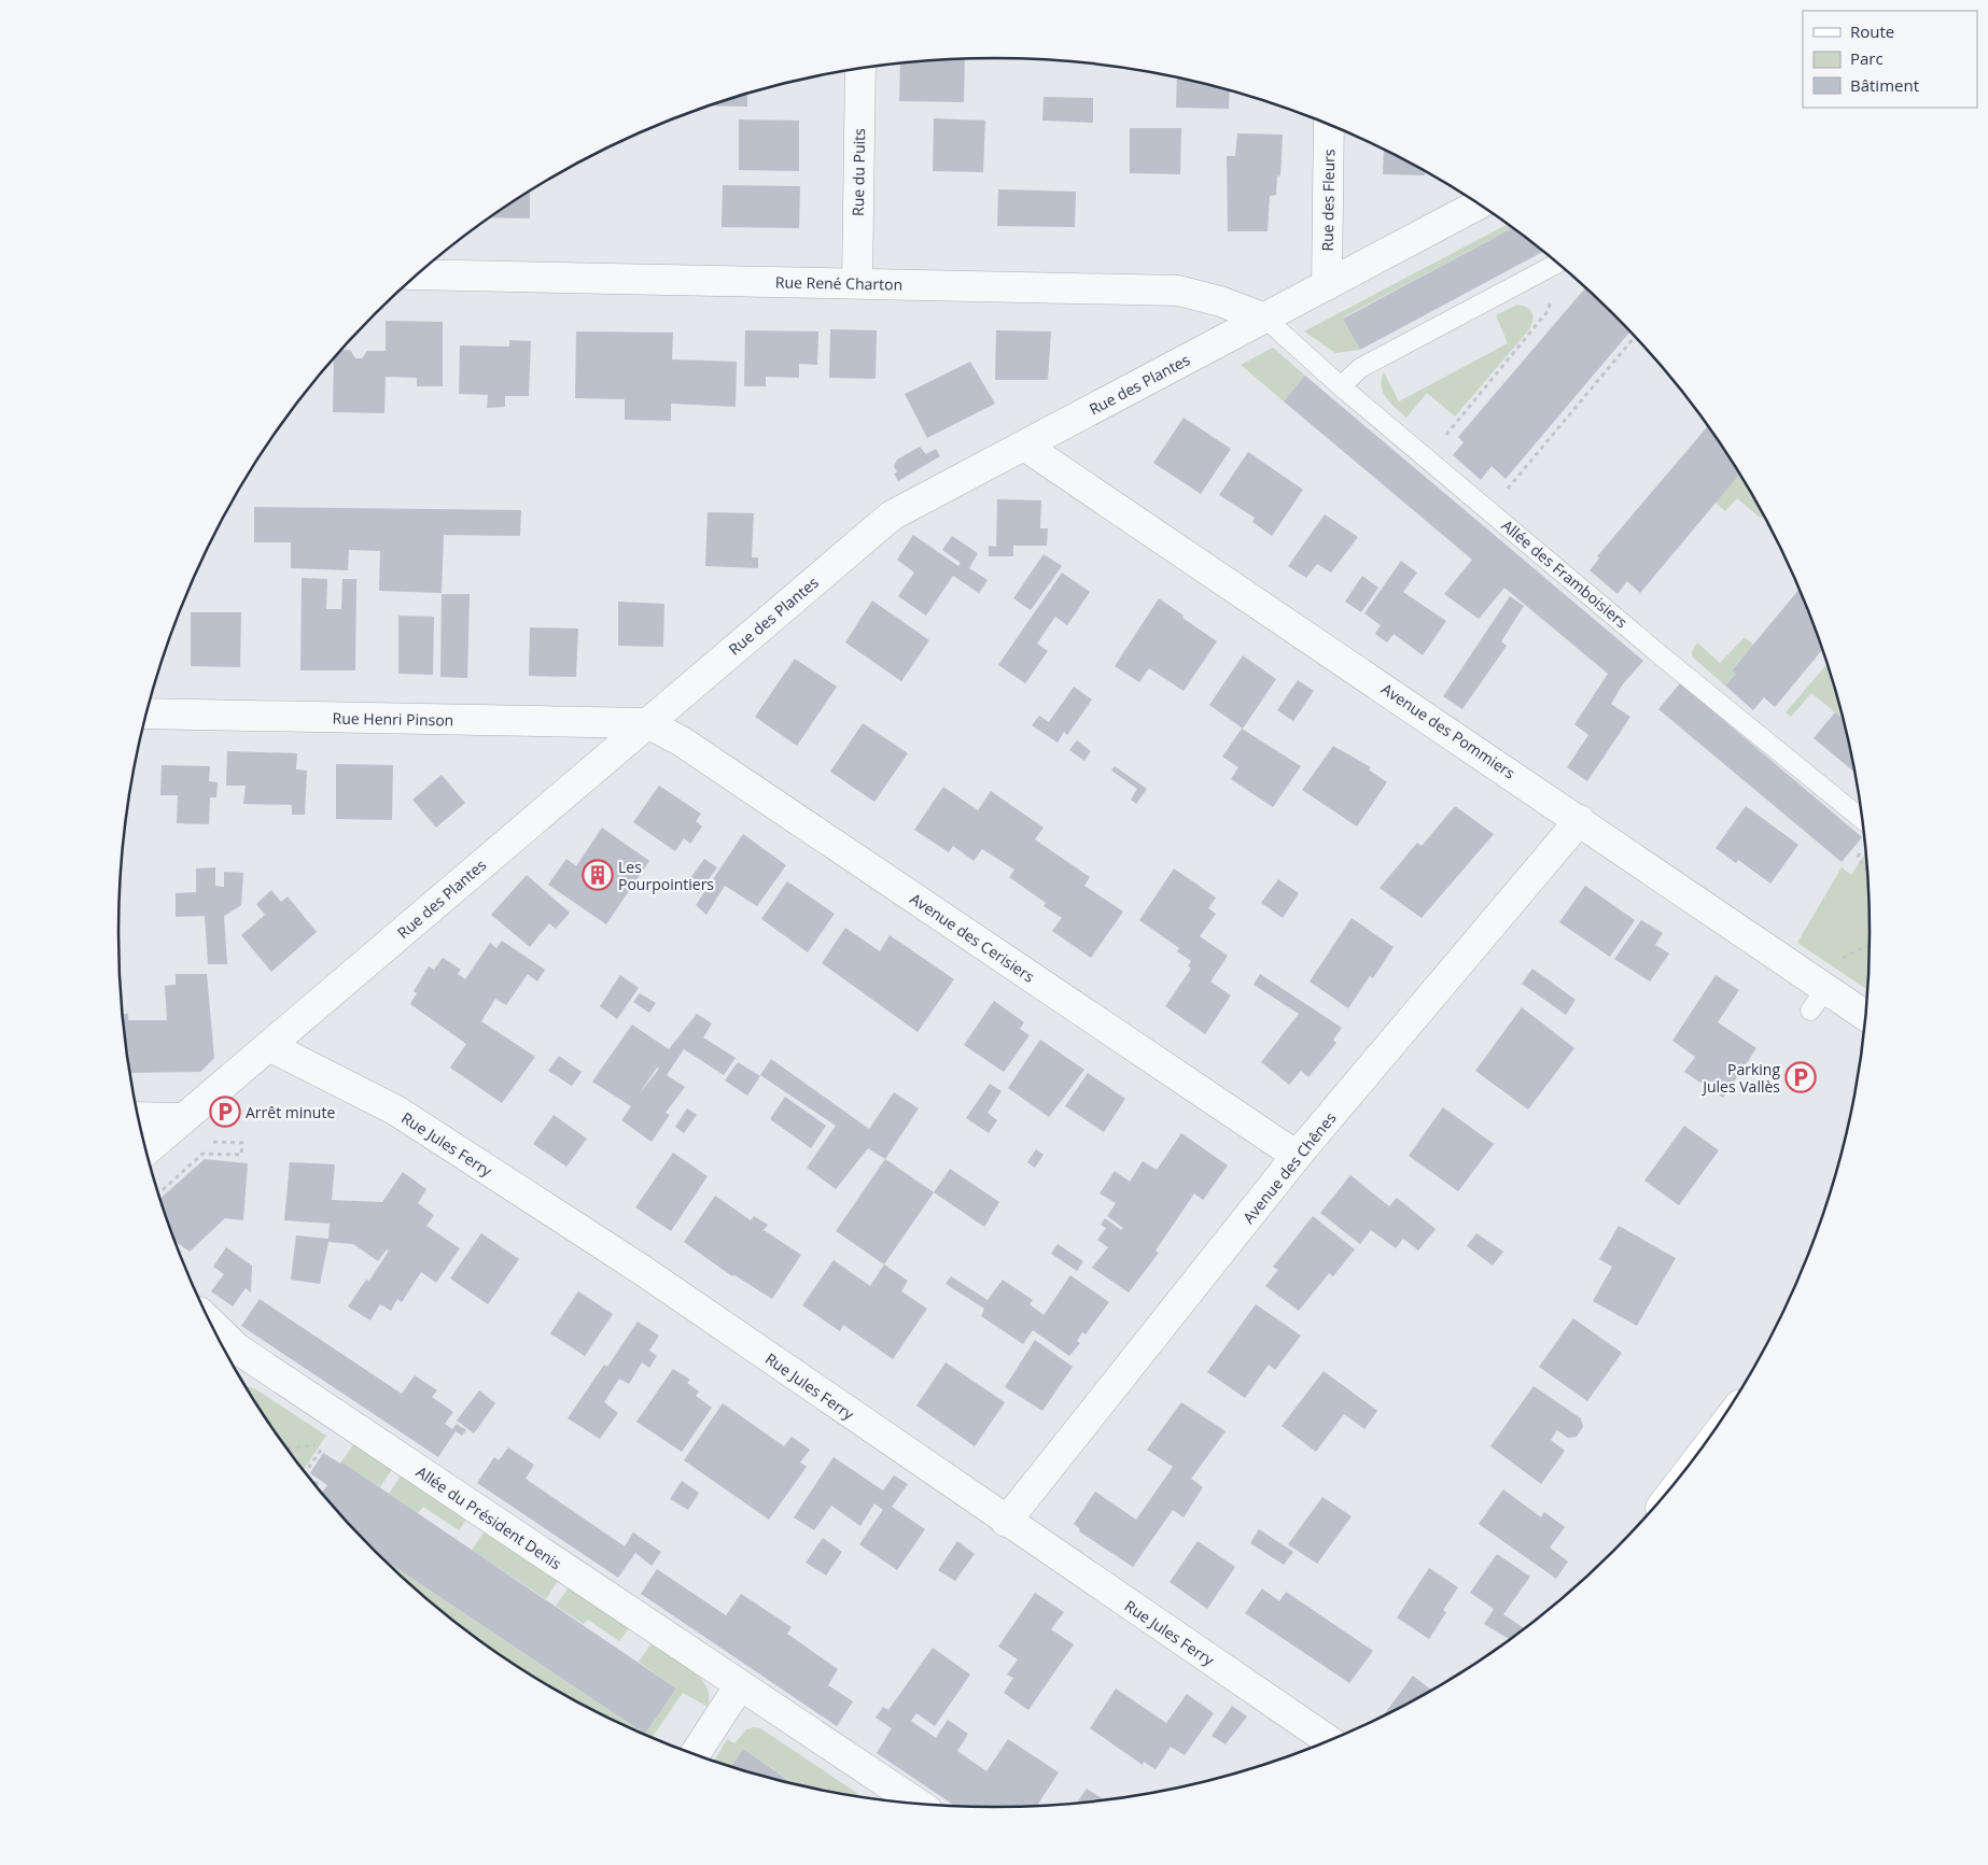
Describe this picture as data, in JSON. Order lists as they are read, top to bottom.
{
  "streets": {
    "street": [
      "Rue du Puits",
      "Rue des Fleurs",
      "Rue René Charton",
      "Rue des Plantes",
      "Rue Henri Pinson",
      "Avenue des Pommiers",
      "Avenue des Cerisiers",
      "Rue Jules Ferry",
      "Avenue des Chênes",
      "Allée du Président Denis"
    ],
    "lane": ["Allée des Framboisiers"]
  },
  "crossings": [
    ["Rue du Puits", "Rue René Charton"],
    ["Rue des Fleurs", "Rue des Plantes"],
    ["Rue René Charton", "Rue des Plantes"],
    ["Rue René Charton", "Allée des Framboisiers"],
    ["Rue des Plantes", "Allée des Framboisiers"],
    ["Rue des Plantes", "Rue Henri Pinson"],
    ["Rue des Plantes", "Avenue des Pommiers"],
    ["Rue des Plantes", "Avenue des Cerisiers"],
    ["Rue des Plantes", "Rue Jules Ferry"],
    ["Rue Henri Pinson", "Avenue des Cerisiers"],
    ["Avenue des Pommiers", "Avenue des Chênes"],
    ["Avenue des Cerisiers", "Avenue des Chênes"],
    ["Rue Jules Ferry", "Avenue des Chênes"]
  ],
  "places": {
    "building": ["Les Pourpointiers"],
    "parking": ["Parking Jules Vallès", "Arrêt minute"]
  },
  "legend": ["Route", "Parc", "Bâtiment"]
}
